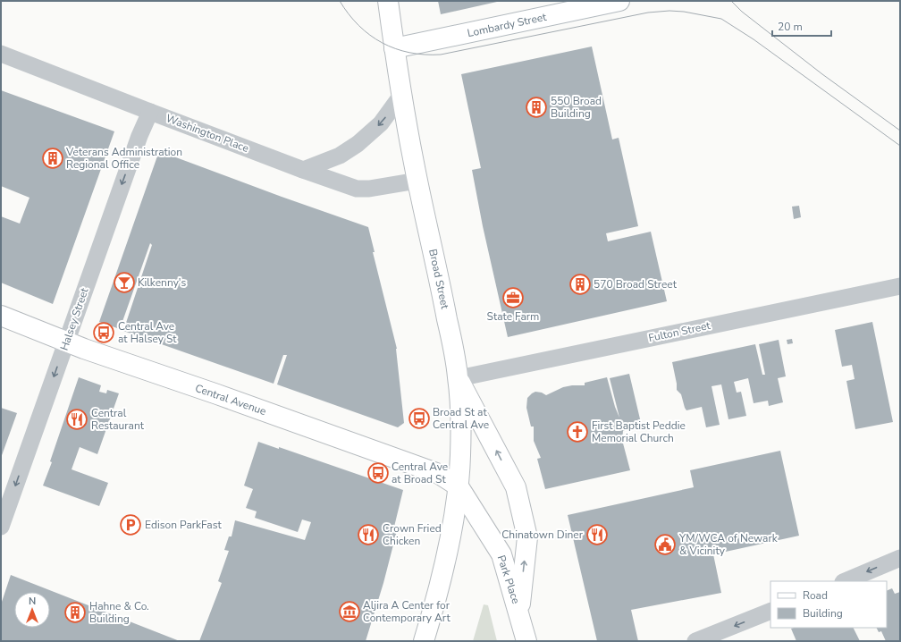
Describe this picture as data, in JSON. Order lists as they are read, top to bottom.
{
  "streets": {
    "main road": [
      "Lombardy Street",
      "Broad Street",
      "Central Avenue",
      "Park Place"
    ],
    "street": ["Washington Place", "Halsey Street", "Fulton Street"]
  },
  "crossings": [
    ["Lombardy Street", "Broad Street"],
    ["Washington Place", "Broad Street"],
    ["Washington Place", "Halsey Street"],
    ["Broad Street", "Fulton Street"],
    ["Halsey Street", "Central Avenue"],
    ["Central Avenue", "Park Place"]
  ],
  "one_way": ["Halsey Street"],
  "places": {
    "building": [
      "550 Broad Building",
      "Veterans Administration Regional Office",
      "570 Broad Street",
      "Hahne & Co. Building"
    ],
    "bar": ["Kilkenny's"],
    "office": ["State Farm"],
    "bus stop": ["Central Ave at Halsey St", "Broad St at Central Ave", "Central Ave at Broad St"],
    "restaurant": ["Central Restaurant", "Crown Fried Chicken", "Chinatown Diner"],
    "church": ["First Baptist Peddie Memorial Church"],
    "parking": ["Edison ParkFast"],
    "public building": ["YM/WCA of Newark & Vicinity"],
    "museum": ["Aljira A Center for Contemporary Art"]
  },
  "legend": ["Road", "Building"],
  "scale_bar": "20 m",
  "north": "top"
}
